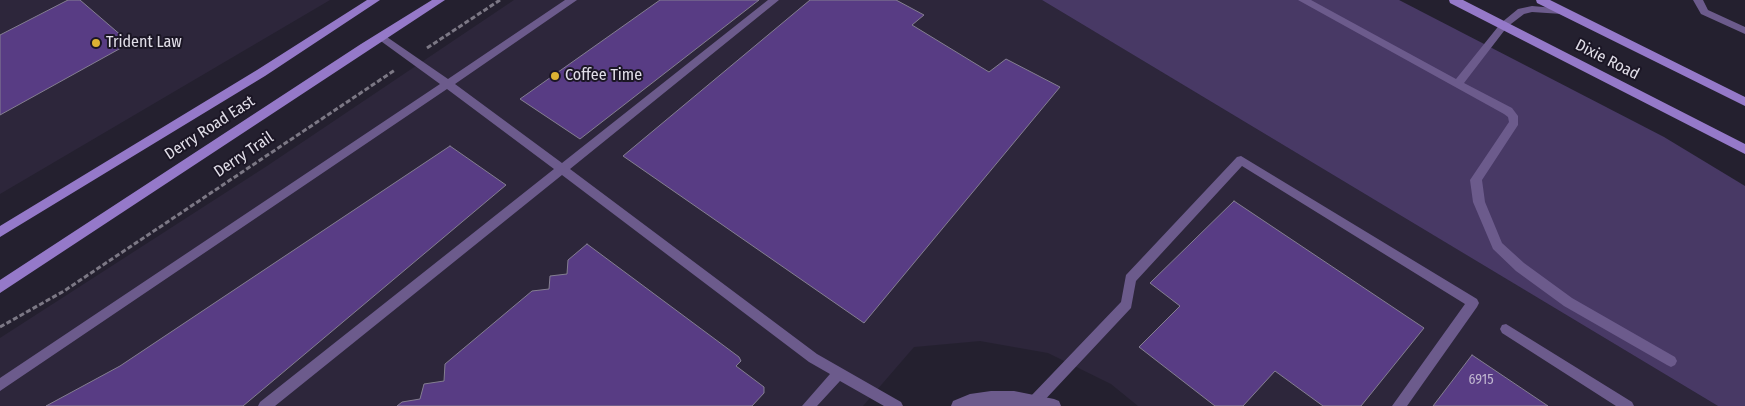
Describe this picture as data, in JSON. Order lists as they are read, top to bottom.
{
  "streets": {
    "main road": ["Dixie Road", "Derry Road East"],
    "path": ["Derry Trail"]
  },
  "places": ["Trident Law", "Coffee Time"],
  "house_numbers": ["6915"]
}
